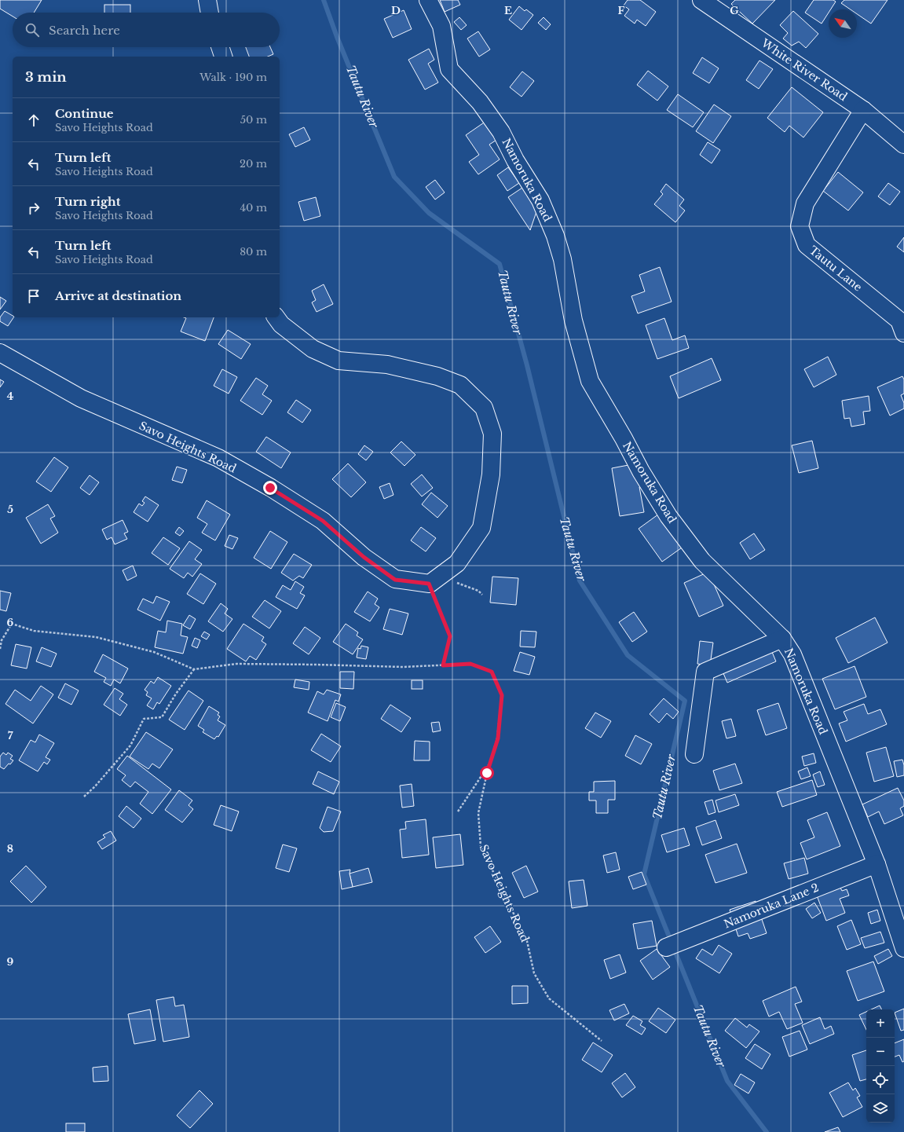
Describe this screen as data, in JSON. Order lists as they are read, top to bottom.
{
  "streets": {
    "street": [
      "White River Road",
      "Namoruka Road",
      "Tautu Lane",
      "Savo Heights Road",
      "Namoruka Lane 2"
    ]
  },
  "crossings": [
    ["White River Road", "Tautu Lane"],
    ["Namoruka Road", "Namoruka Lane 2"]
  ],
  "water": ["Tautu River"],
  "north": "top left",
  "page": {
    "search": "Search here",
    "heading": ["3 min", "Walk · 190 m"],
    "list": [
      ["Continue", "Savo Heights Road", "50 m"],
      ["Turn left", "Savo Heights Road", "20 m"],
      ["Turn right", "Savo Heights Road", "40 m"],
      ["Turn left", "Savo Heights Road", "80 m"],
      "Arrive at destination"
    ],
    "map_buttons": ["+", "−"]
  },
  "grid": {
    "columns": [
      "D",
      "E",
      "F",
      "G"
    ],
    "rows": [
      "4",
      "5",
      "6",
      "7",
      "8",
      "9"
    ]
  }
}
